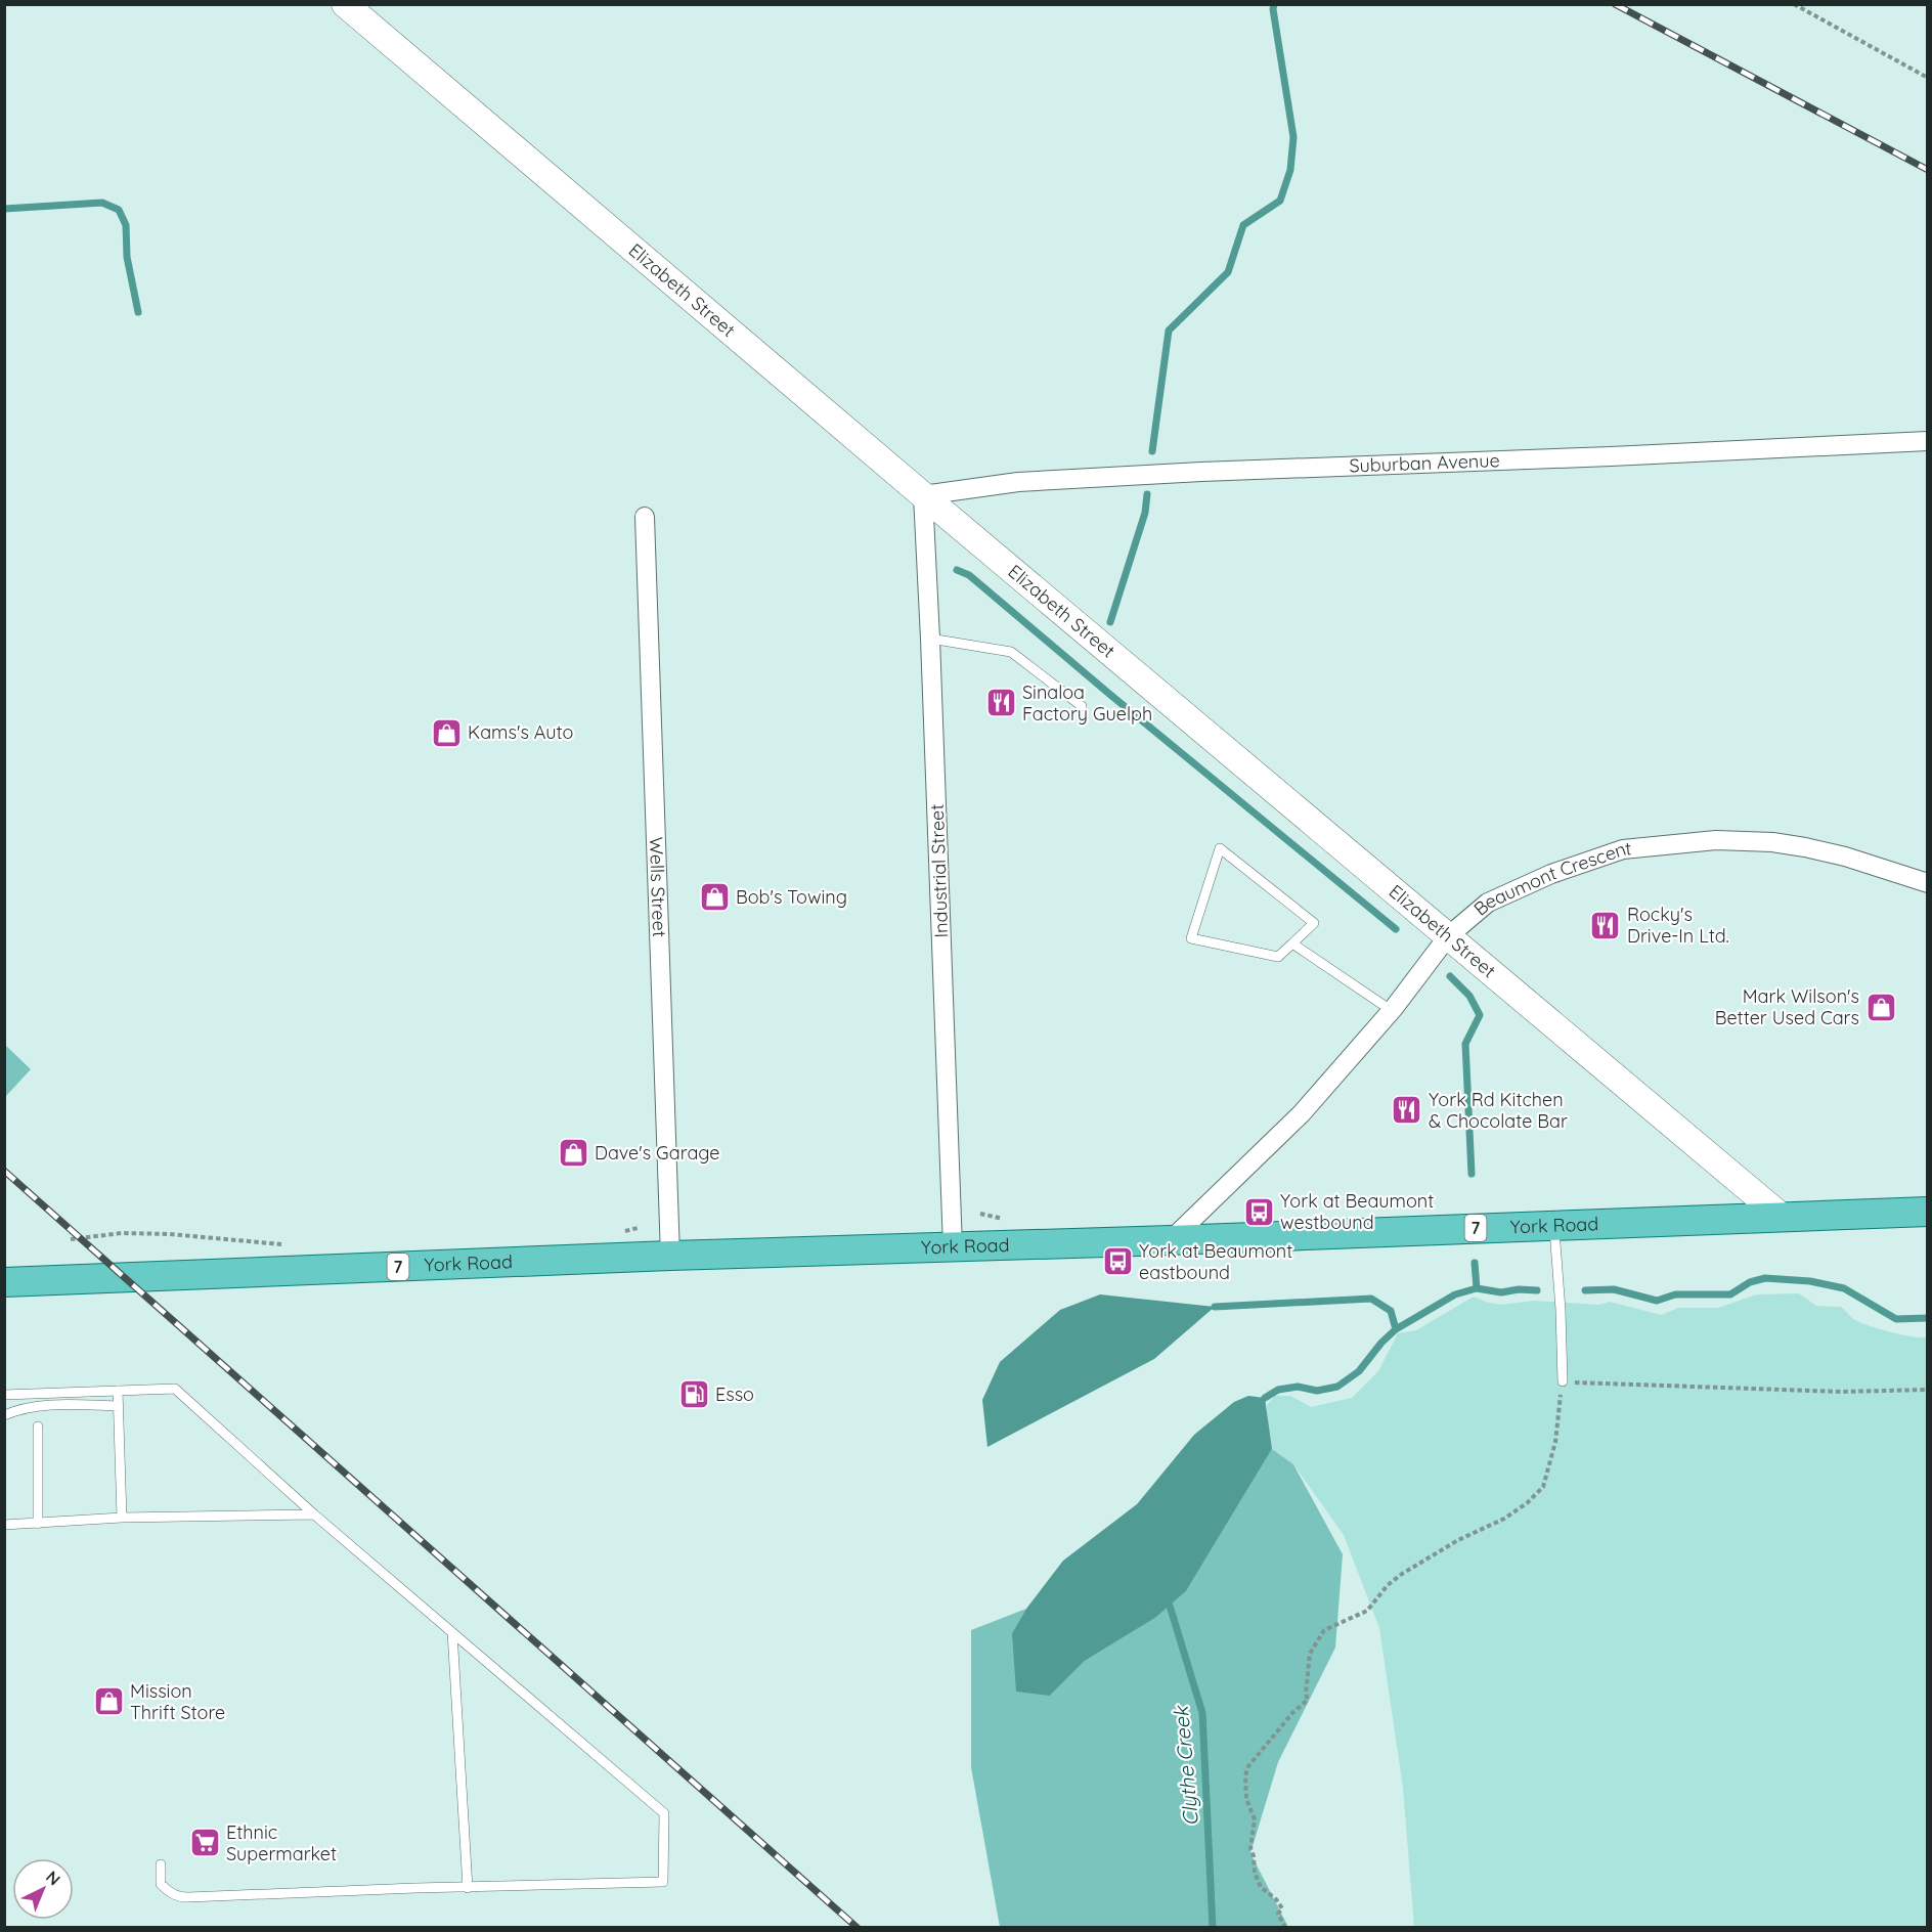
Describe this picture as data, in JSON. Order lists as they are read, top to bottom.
{
  "streets": {
    "main road": ["York Road", "7"],
    "street": [
      "Elizabeth Street",
      "Suburban Avenue",
      "Industrial Street",
      "Beaumont Crescent",
      "Wells Street"
    ]
  },
  "crossings": [
    ["Elizabeth Street", "Suburban Avenue"],
    ["Elizabeth Street", "Industrial Street"],
    ["Elizabeth Street", "Beaumont Crescent"],
    ["Elizabeth Street", "York Road"],
    ["Suburban Avenue", "Industrial Street"],
    ["Industrial Street", "York Road"],
    ["Beaumont Crescent", "York Road"],
    ["Wells Street", "York Road"]
  ],
  "water": ["Clythe Creek"],
  "places": {
    "restaurant": ["Sinaloa Factory Guelph", "Rocky's Drive-In Ltd.", "York Rd Kitchen & Chocolate Bar"],
    "shop": [
      "Kams's Auto",
      "Bob's Towing",
      "Mark Wilson's Better Used Cars",
      "Dave's Garage",
      "Mission Thrift Store"
    ],
    "bus stop": ["York at Beaumont westbound", "York at Beaumont eastbound"],
    "fuel station": ["Esso"],
    "supermarket": ["Ethnic Supermarket"]
  },
  "north": "top right"
}
